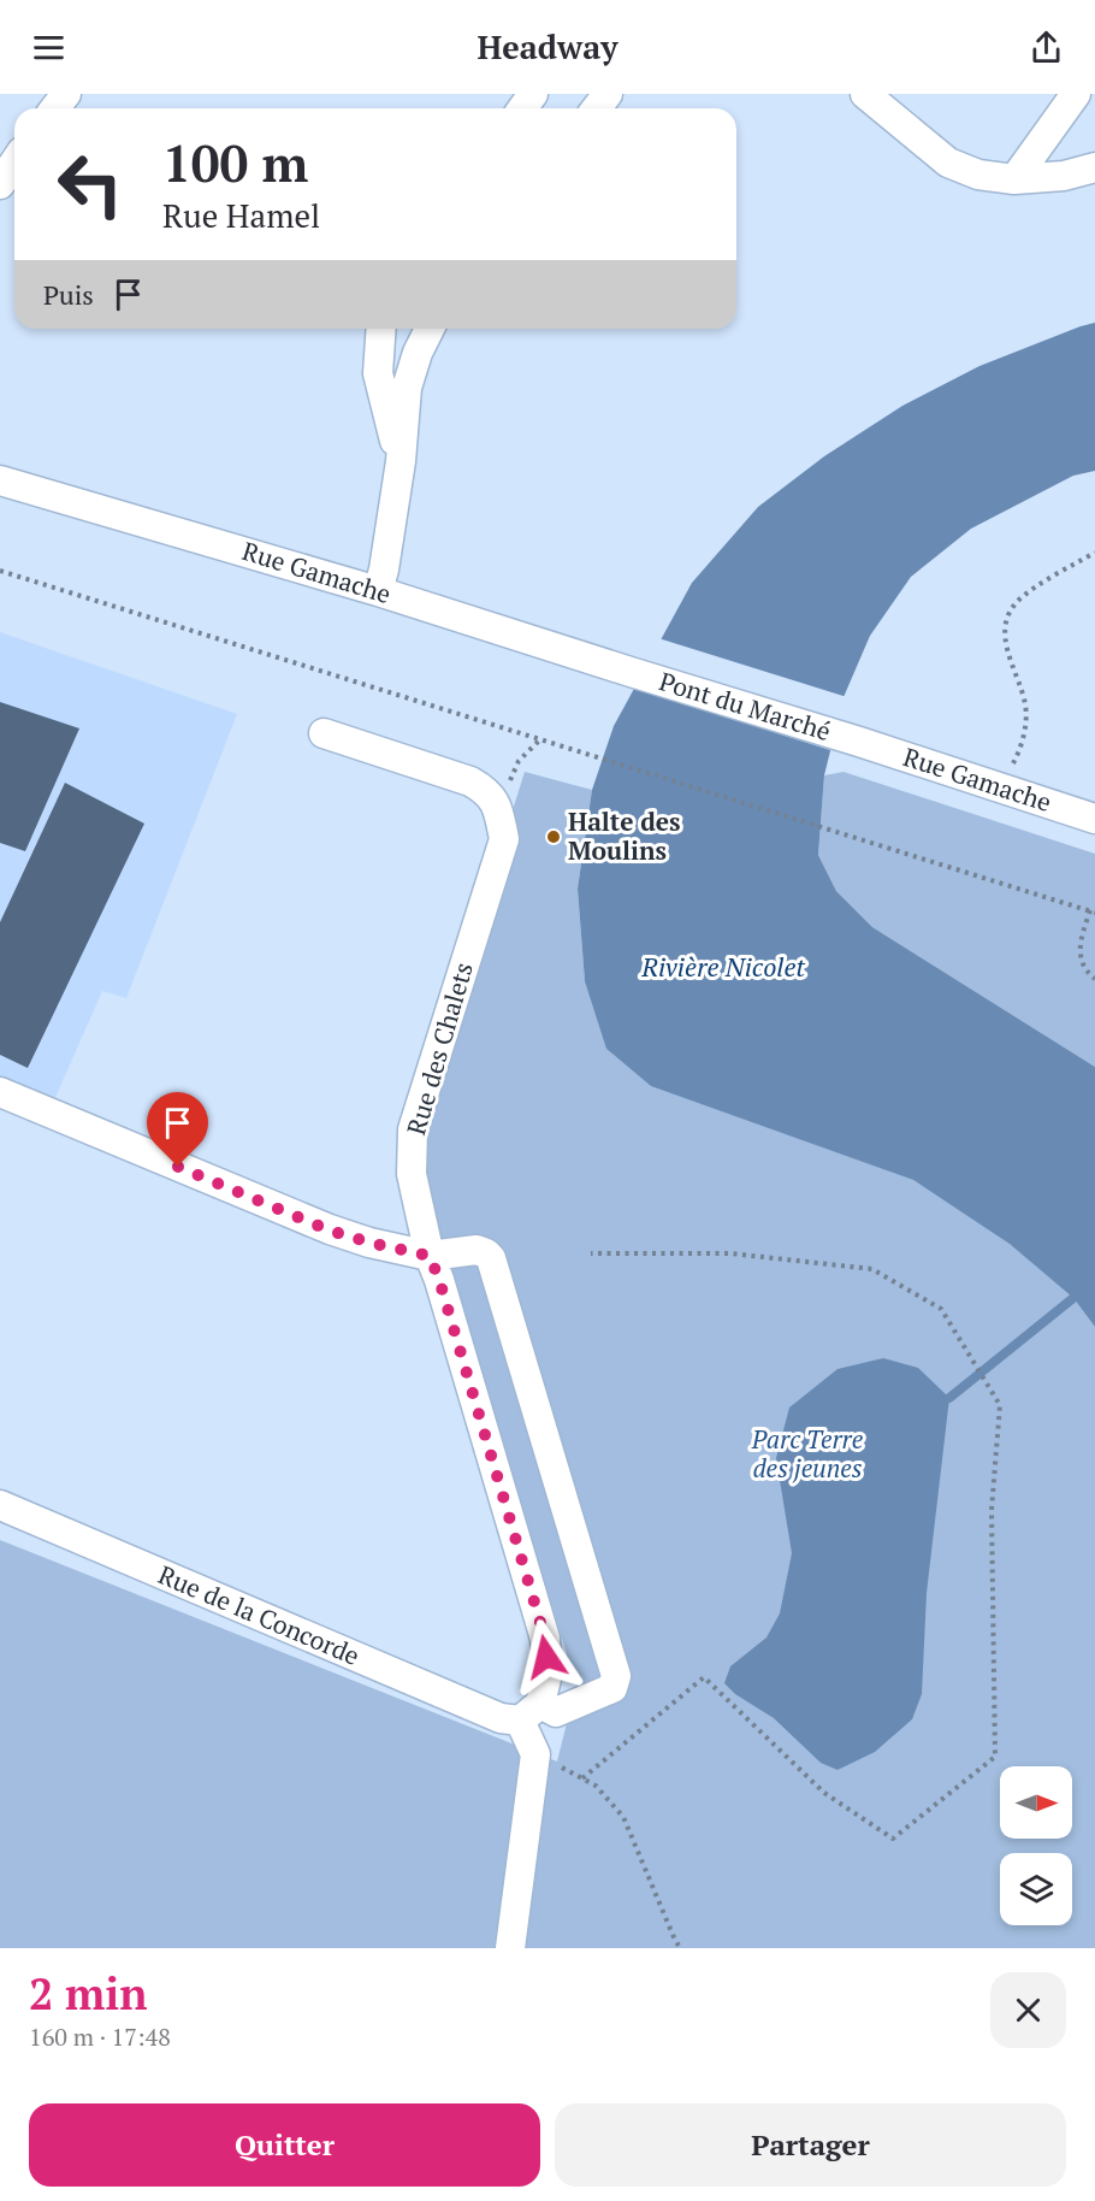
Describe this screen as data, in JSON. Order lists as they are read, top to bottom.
{
  "streets": {
    "street": [
      "Rue Gamache",
      "Pont du Marché",
      "Rue des Chalets",
      "Rue de la Concorde"
    ]
  },
  "crossings": [
    ["Rue Gamache", "Pont du Marché"],
    ["Rue des Chalets", "Rue de la Concorde"]
  ],
  "water": ["Rivière Nicolet"],
  "parks": ["Parc Terre des jeunes"],
  "places": ["Halte des Moulins"],
  "north": "right",
  "page": {
    "header": "Headway",
    "turn": ["100 m", "Rue Hamel"],
    "then": "Puis",
    "heading": ["2 min", "160 m · 17:48"],
    "buttons": ["Quitter", "Partager"]
  }
}
